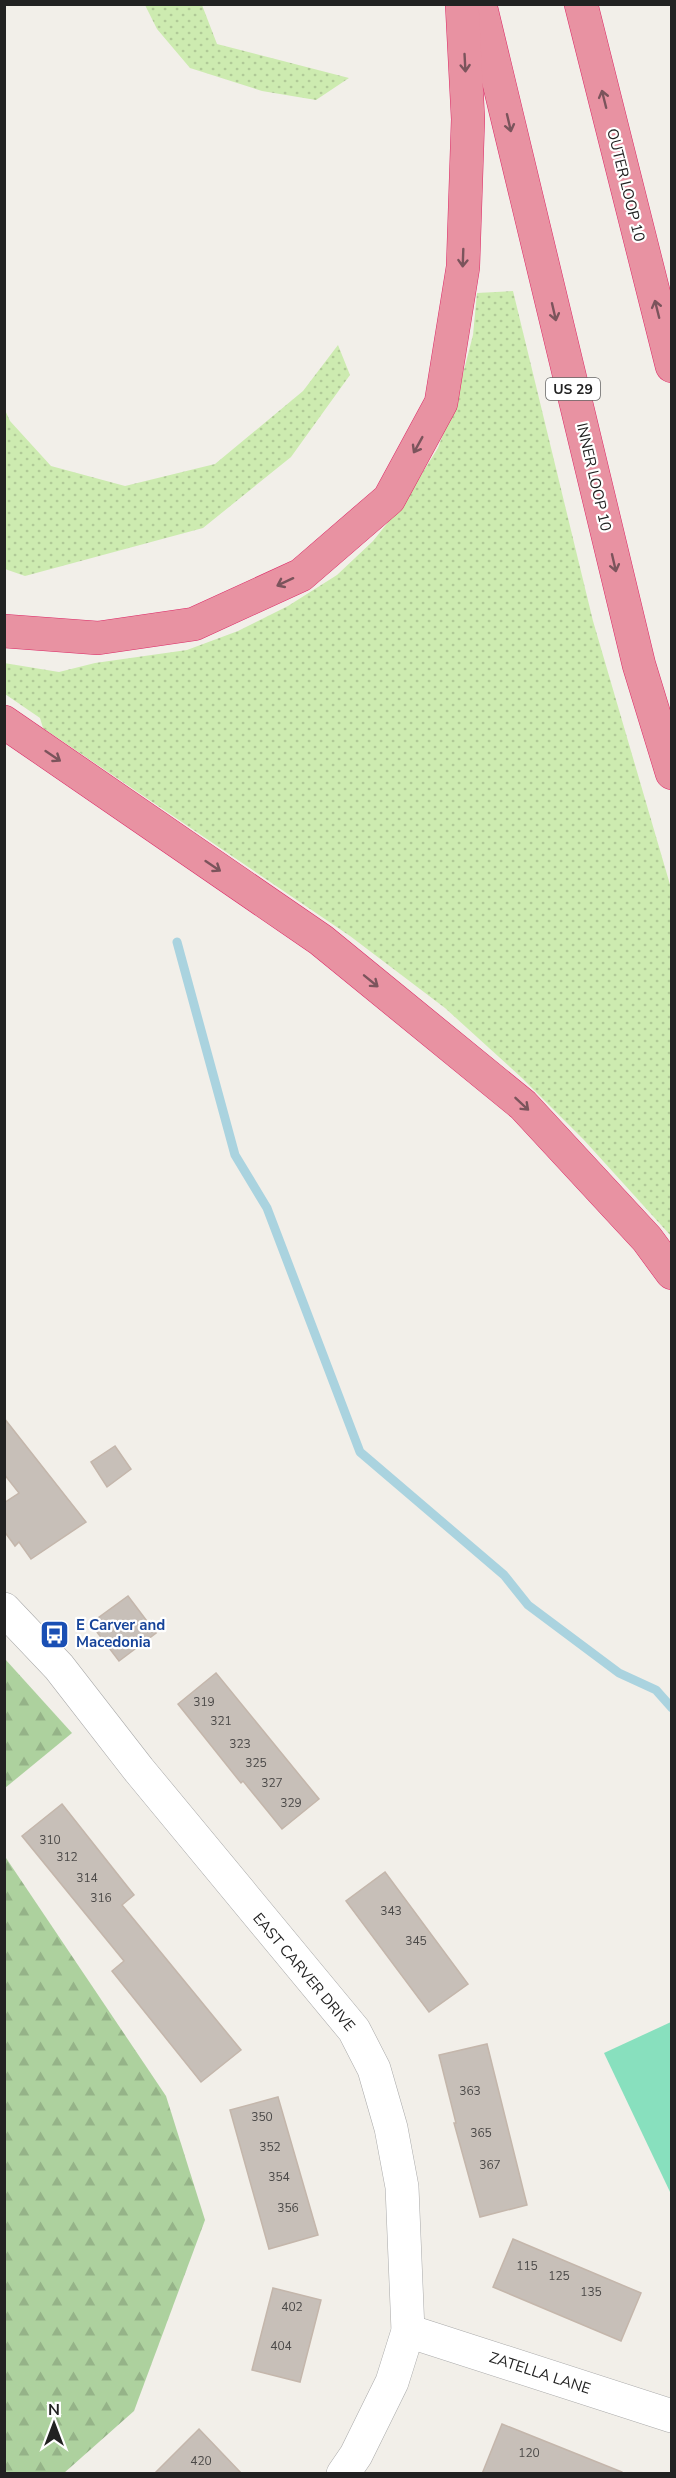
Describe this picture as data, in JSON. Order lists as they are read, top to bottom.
{
  "streets": {
    "highway": ["OUTER LOOP 10", "US 29", "INNER LOOP 10"],
    "street": ["EAST CARVER DRIVE", "ZATELLA LANE"]
  },
  "crossings": [
    ["EAST CARVER DRIVE", "ZATELLA LANE"]
  ],
  "one_way": ["OUTER LOOP 10", "INNER LOOP 10"],
  "places": {
    "bus stop": ["E Carver and Macedonia"]
  },
  "house_numbers": [
    "319",
    "321",
    "323",
    "325",
    "327",
    "329",
    "310",
    "312",
    "314",
    "316",
    "343",
    "345",
    "363",
    "350",
    "365",
    "352",
    "367",
    "354",
    "356",
    "115",
    "125",
    "135",
    "402",
    "404",
    "120",
    "420"
  ],
  "north": "top"
}
